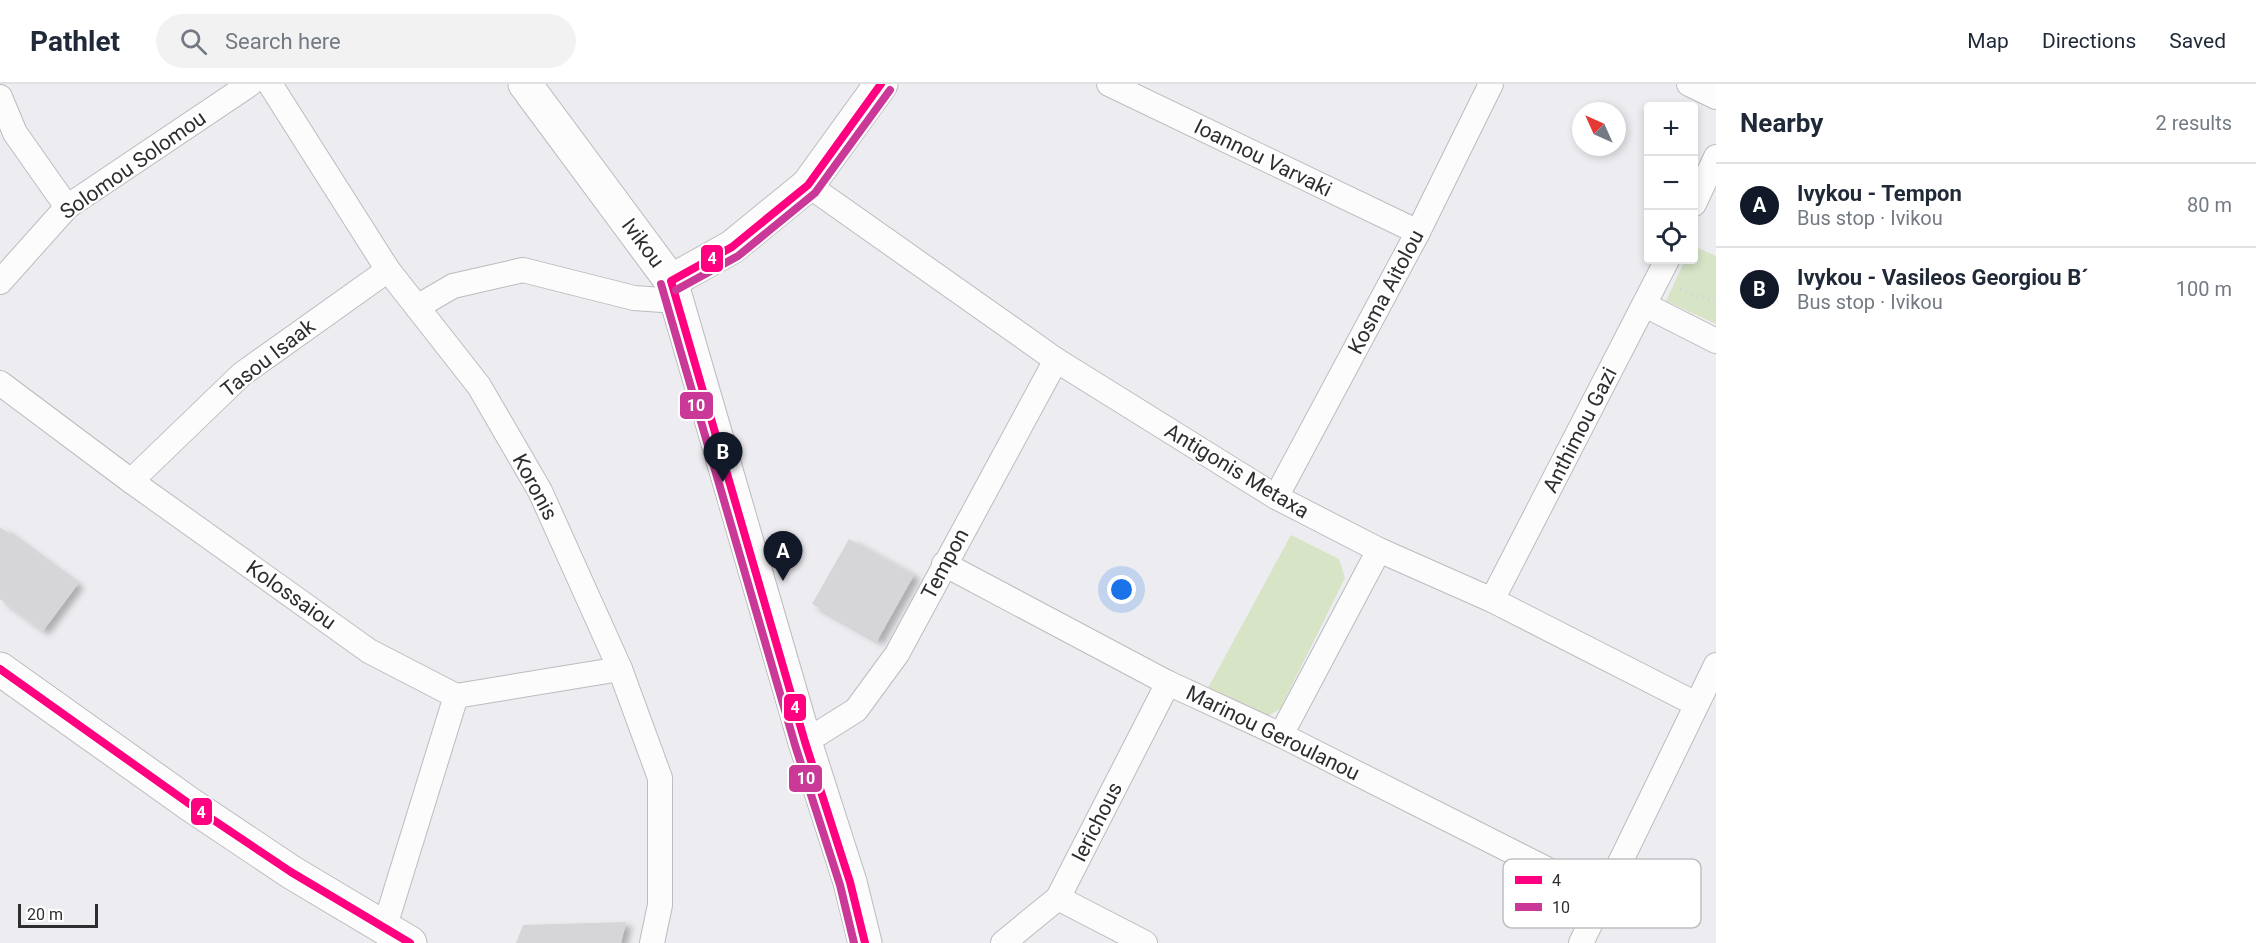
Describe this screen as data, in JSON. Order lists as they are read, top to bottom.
{
  "streets": {
    "street": [
      "Ioannou Varvaki",
      "Solomou Solomou",
      "Ivikou",
      "Kosma Aitolou",
      "Tasou Isaak",
      "Anthimou Gazi",
      "Antigonis Metaxa",
      "Koronis",
      "Tempon",
      "Kolossaiou",
      "Marinou Geroulanou",
      "Ierichous"
    ]
  },
  "crossings": [
    ["Ioannou Varvaki", "Kosma Aitolou"],
    ["Ivikou", "Tempon"],
    ["Kosma Aitolou", "Antigonis Metaxa"],
    ["Tasou Isaak", "Koronis"],
    ["Tasou Isaak", "Kolossaiou"],
    ["Anthimou Gazi", "Antigonis Metaxa"],
    ["Antigonis Metaxa", "Tempon"],
    ["Tempon", "Marinou Geroulanou"],
    ["Marinou Geroulanou", "Ierichous"]
  ],
  "lines": ["transit line 4", "transit line 10"],
  "legend": ["4", "10"],
  "scale_bar": "20 m",
  "north": "top left",
  "page": {
    "header": "Pathlet",
    "search": "Search here",
    "nav": ["Map", "Directions", "Saved"],
    "heading": ["Nearby", "2 results"],
    "map_buttons": ["+", "−"],
    "list": [
      {
        "mark": "A",
        "name": "Ivykou - Tempon",
        "note": "Bus stop · Ivikou",
        "value": "80 m"
      },
      {
        "mark": "B",
        "name": "Ivykou - Vasileos Georgiou B´",
        "note": "Bus stop · Ivikou",
        "value": "100 m"
      }
    ],
    "pins": ["B", "A"],
    "scale": "20 m"
  }
}
